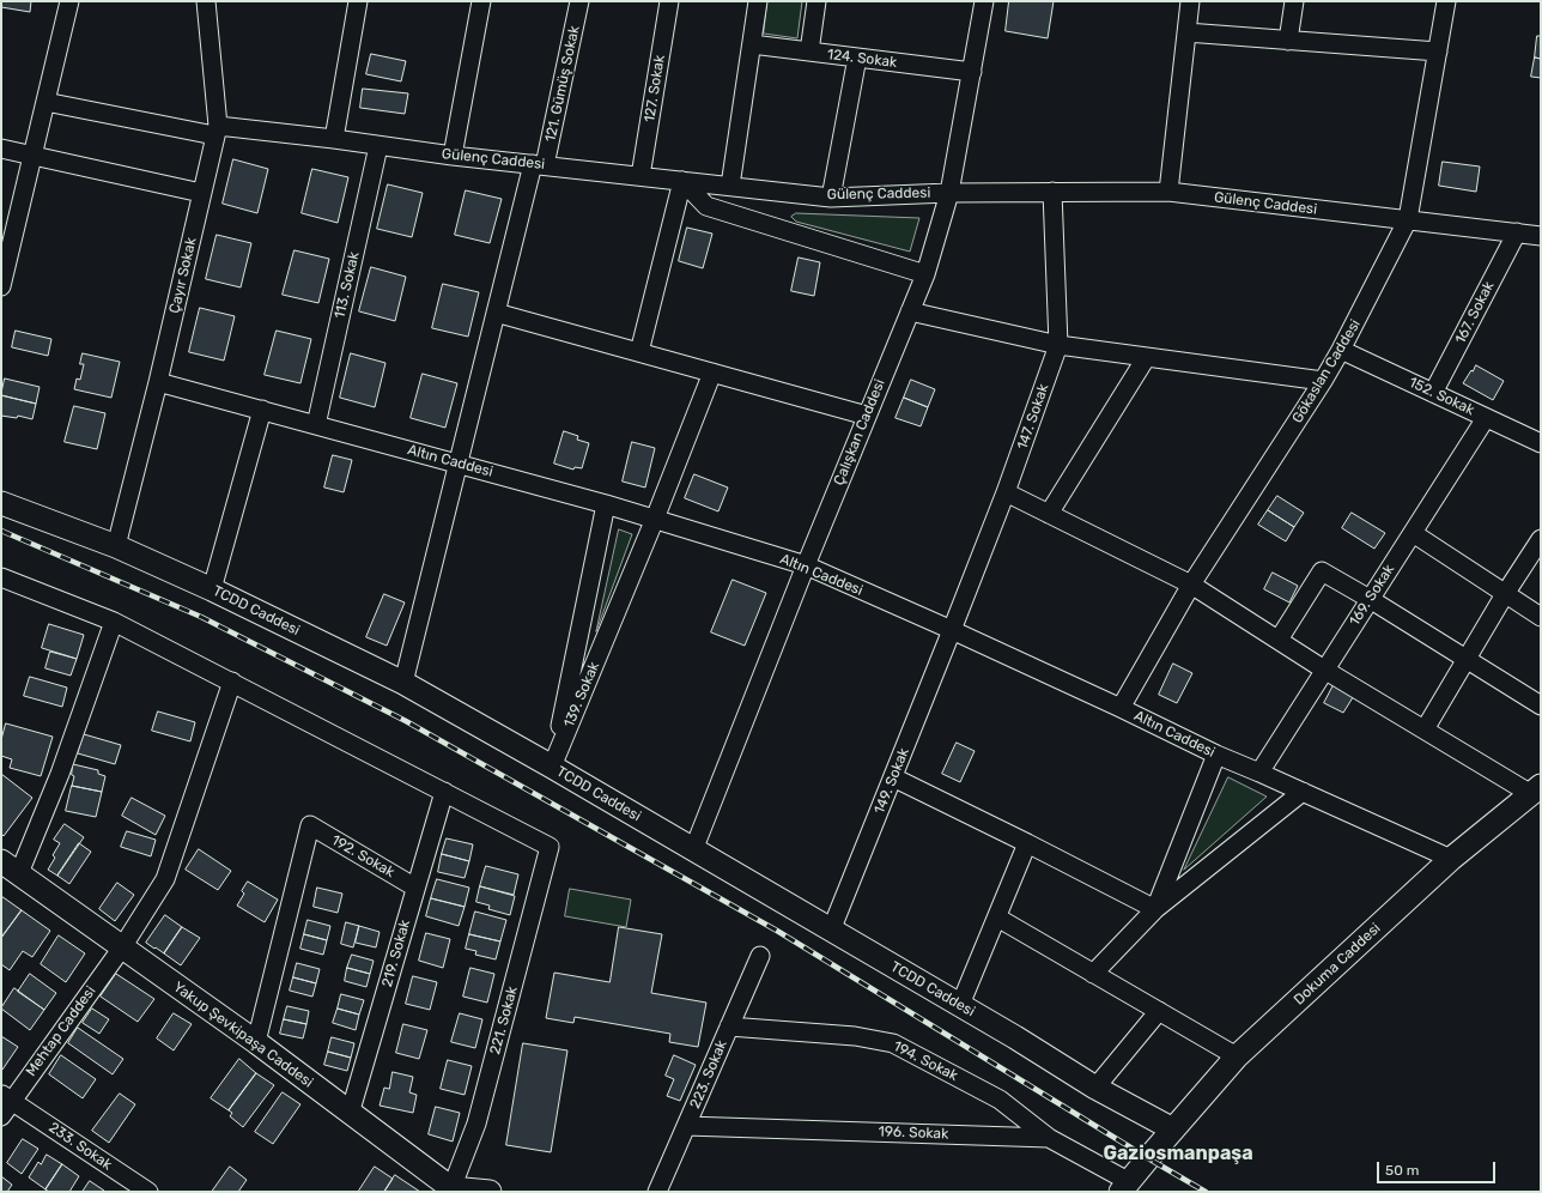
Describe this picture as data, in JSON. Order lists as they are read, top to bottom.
{
  "streets": {
    "main road": ["TCDD Caddesi", "Dokuma Caddesi", "Yakup Şevkipaşa Caddesi"],
    "street": [
      "124. Sokak",
      "121. Gümüş Sokak",
      "127. Sokak",
      "Gülenç Caddesi",
      "Çayır Sokak",
      "113. Sokak",
      "167. Sokak",
      "Gökaslan Caddesi",
      "152. Sokak",
      "147. Sokak",
      "Çalışkan Caddesi",
      "Altın Caddesi",
      "169. Sokak",
      "139. Sokak",
      "149. Sokak",
      "192. Sokak",
      "219. Sokak",
      "221. Sokak",
      "Mehtap Caddesi",
      "194. Sokak",
      "223. Sokak",
      "196. Sokak",
      "233. Sokak"
    ]
  },
  "crossings": [
    ["124. Sokak", "Çalışkan Caddesi"],
    ["121. Gümüş Sokak", "Gülenç Caddesi"],
    ["121. Gümüş Sokak", "Altın Caddesi"],
    ["121. Gümüş Sokak", "TCDD Caddesi"],
    ["127. Sokak", "Gülenç Caddesi"],
    ["Gülenç Caddesi", "Çayır Sokak"],
    ["Gülenç Caddesi", "113. Sokak"],
    ["Gülenç Caddesi", "167. Sokak"],
    ["Gülenç Caddesi", "Gökaslan Caddesi"],
    ["Gülenç Caddesi", "147. Sokak"],
    ["Gülenç Caddesi", "Çalışkan Caddesi"],
    ["Çayır Sokak", "Altın Caddesi"],
    ["Çayır Sokak", "TCDD Caddesi"],
    ["113. Sokak", "Altın Caddesi"],
    ["167. Sokak", "152. Sokak"],
    ["Gökaslan Caddesi", "152. Sokak"],
    ["Gökaslan Caddesi", "Altın Caddesi"],
    ["152. Sokak", "169. Sokak"],
    ["147. Sokak", "Altın Caddesi"],
    ["147. Sokak", "149. Sokak"],
    ["Çalışkan Caddesi", "Altın Caddesi"],
    ["Çalışkan Caddesi", "TCDD Caddesi"],
    ["Altın Caddesi", "169. Sokak"],
    ["Altın Caddesi", "139. Sokak"],
    ["Altın Caddesi", "149. Sokak"],
    ["Altın Caddesi", "Dokuma Caddesi"],
    ["TCDD Caddesi", "139. Sokak"],
    ["TCDD Caddesi", "149. Sokak"],
    ["TCDD Caddesi", "Dokuma Caddesi"],
    ["192. Sokak", "219. Sokak"],
    ["192. Sokak", "Yakup Şevkipaşa Caddesi"],
    ["219. Sokak", "221. Sokak"],
    ["219. Sokak", "Yakup Şevkipaşa Caddesi"],
    ["Dokuma Caddesi", "196. Sokak"],
    ["221. Sokak", "Yakup Şevkipaşa Caddesi"],
    ["Mehtap Caddesi", "Yakup Şevkipaşa Caddesi"],
    ["Mehtap Caddesi", "233. Sokak"],
    ["194. Sokak", "223. Sokak"],
    ["194. Sokak", "196. Sokak"],
    ["223. Sokak", "196. Sokak"]
  ],
  "districts": ["Gaziosmanpaşa"],
  "scale_bar": "50 m"
}
